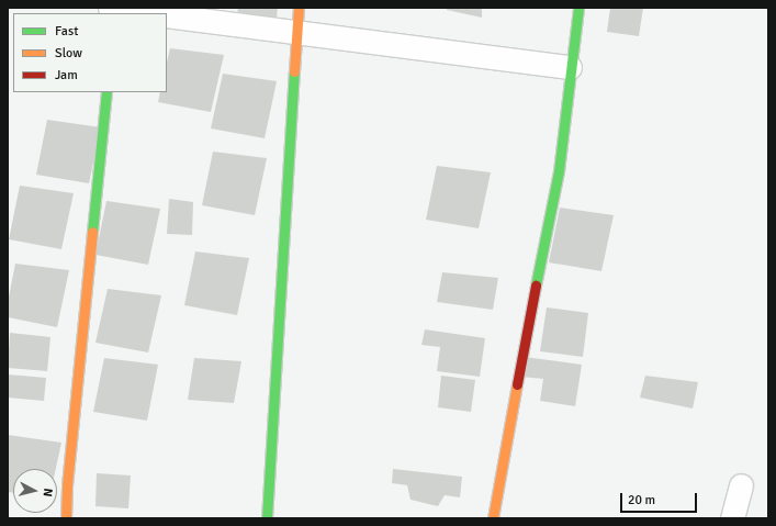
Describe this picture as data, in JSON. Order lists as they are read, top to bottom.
{
  "legend": ["Fast", "Slow", "Jam"],
  "scale_bar": "20 m",
  "north": "right"
}
